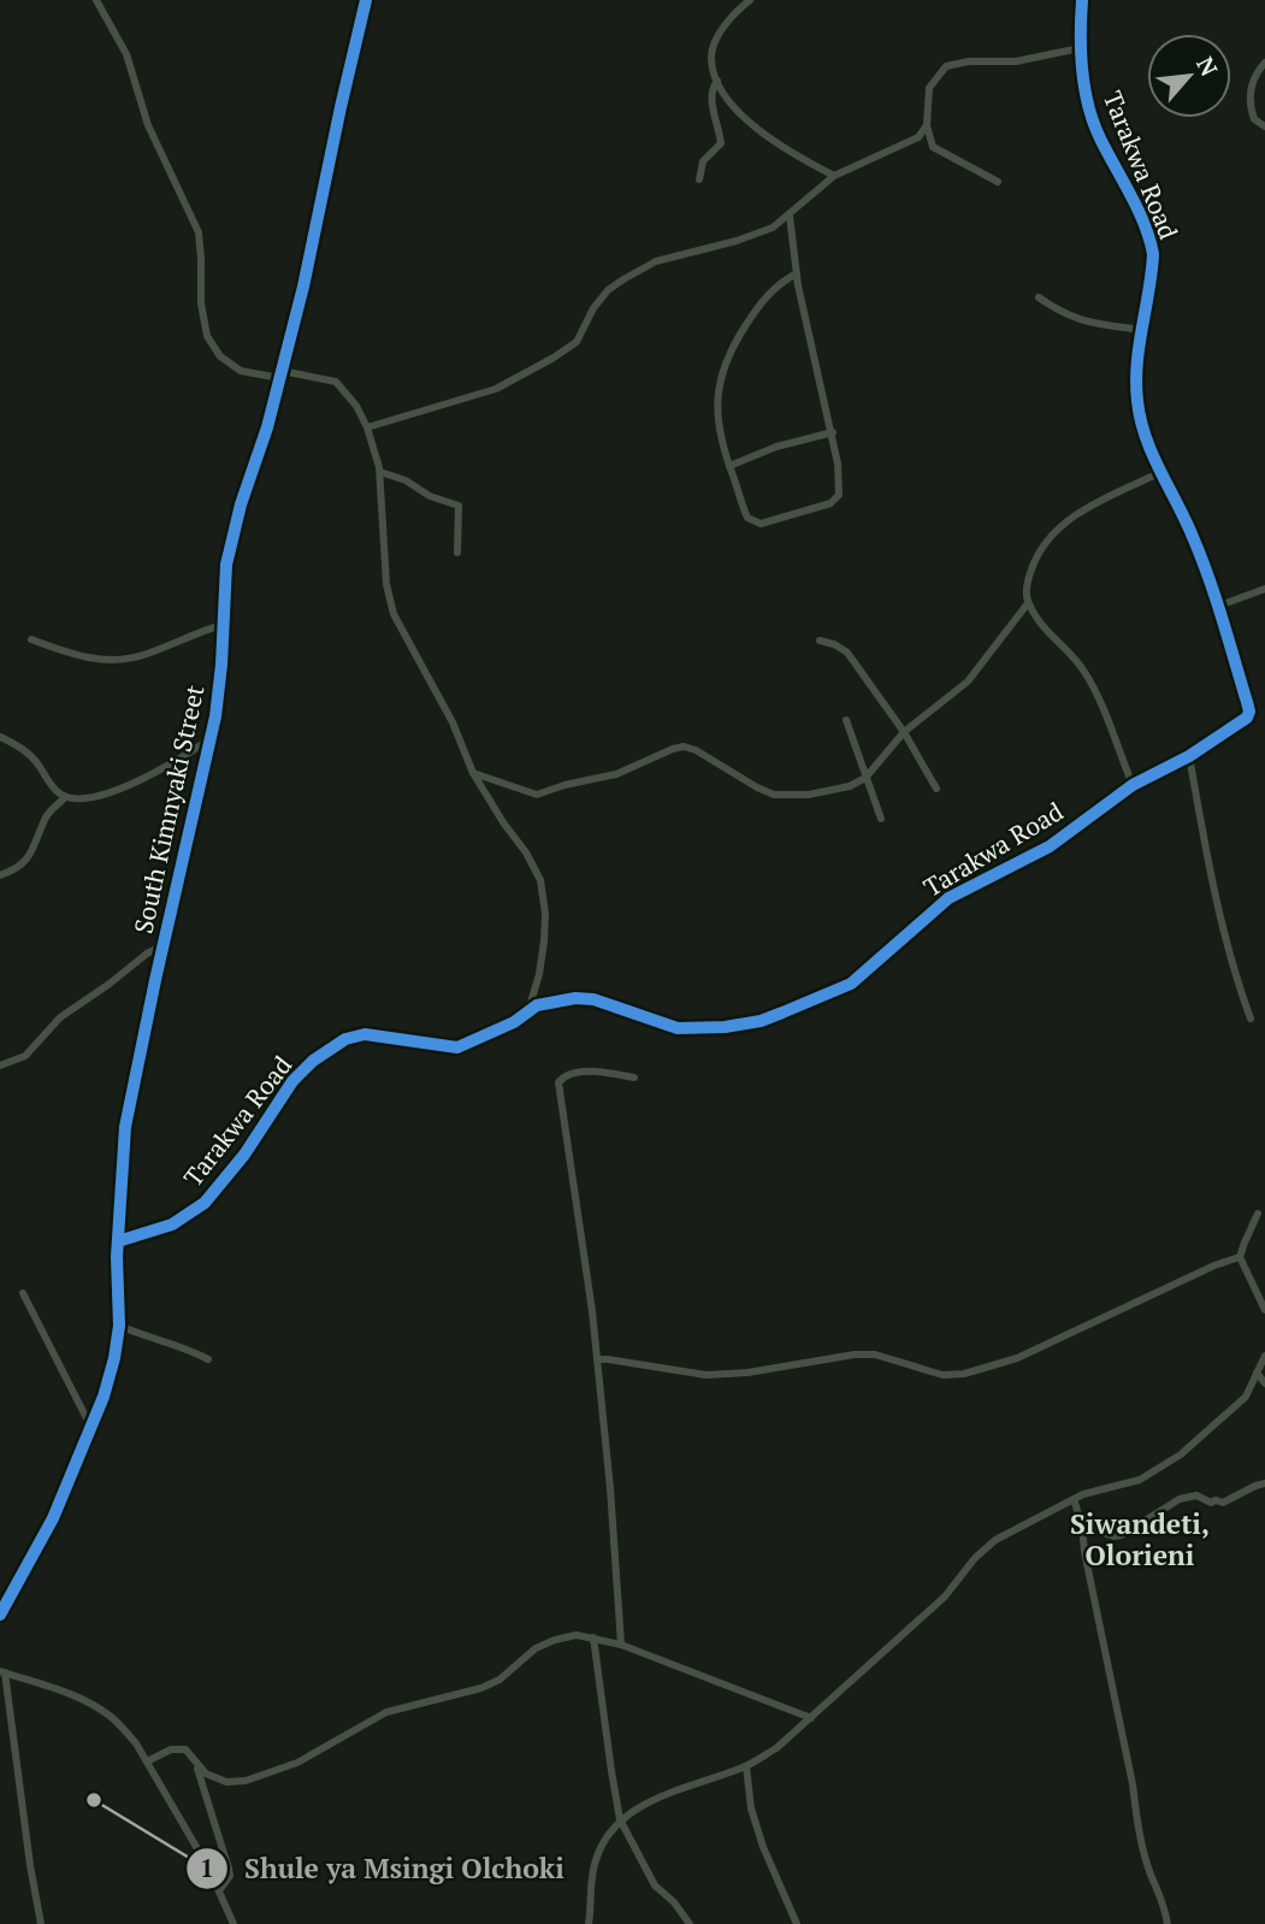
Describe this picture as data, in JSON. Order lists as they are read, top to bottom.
{
  "streets": {
    "street": ["Tarakwa Road", "South Kimnyaki Street"]
  },
  "crossings": [
    ["Tarakwa Road", "South Kimnyaki Street"]
  ],
  "districts": ["Siwandeti, Olorieni"],
  "places": ["Shule ya Msingi Olchoki"],
  "north": "top right"
}
